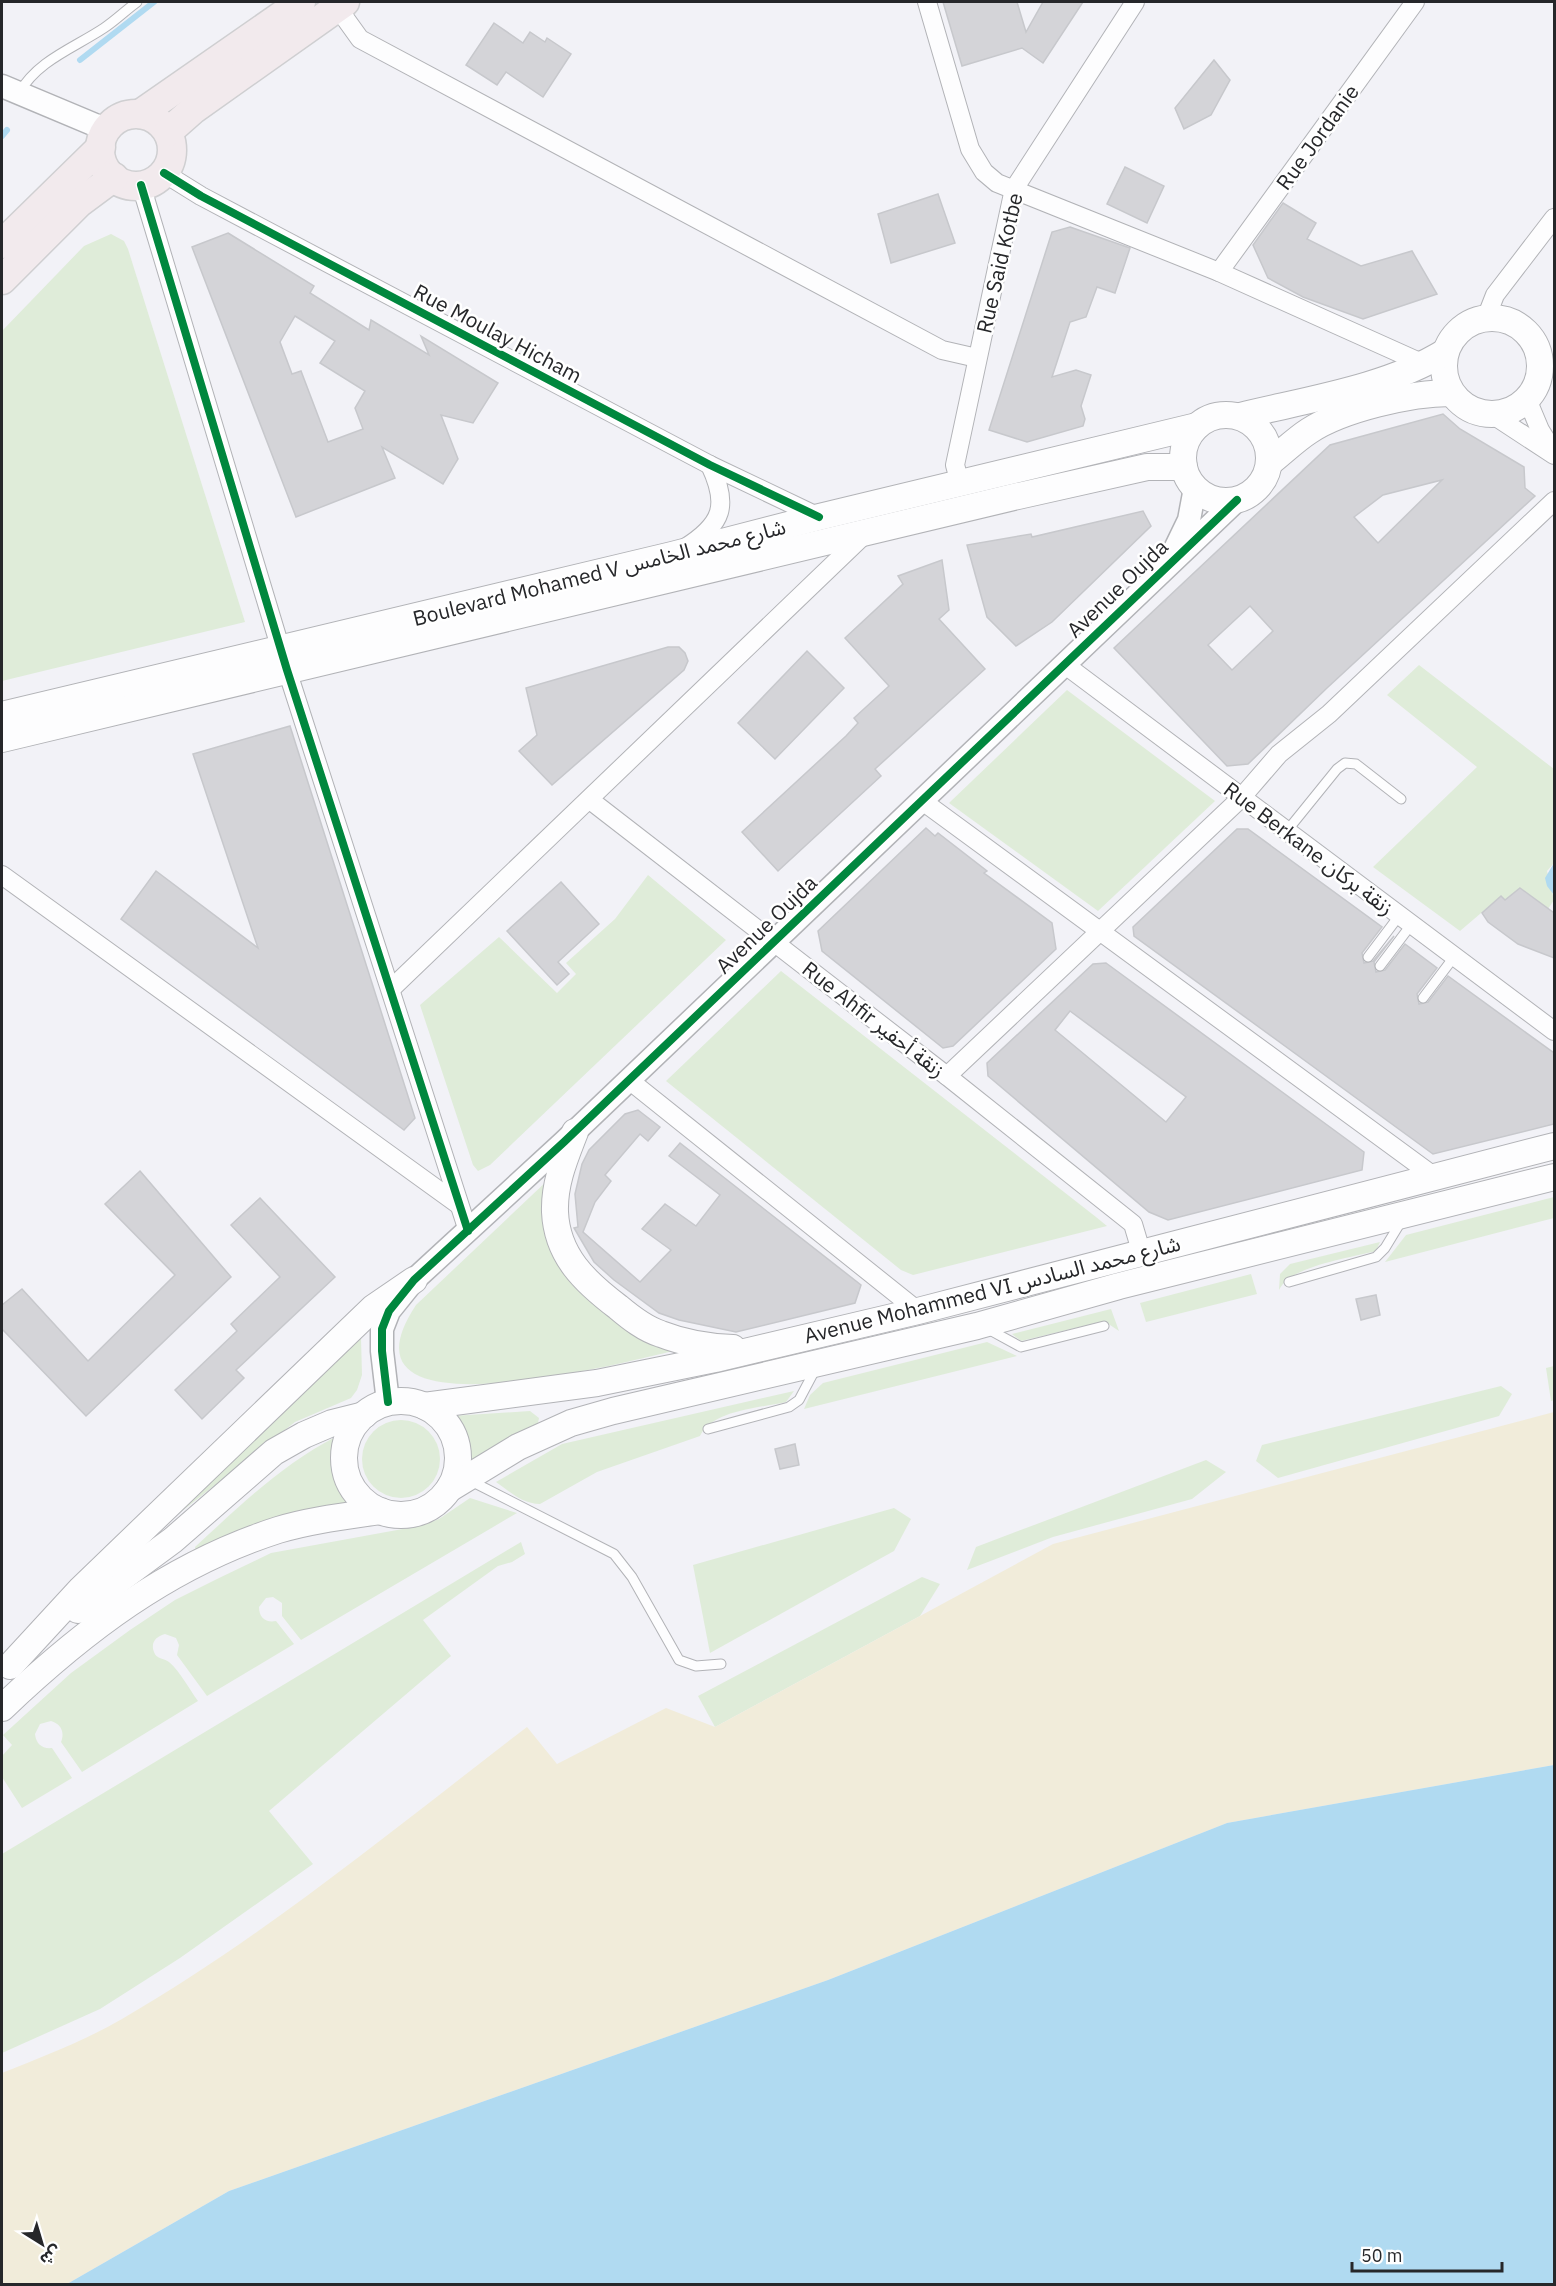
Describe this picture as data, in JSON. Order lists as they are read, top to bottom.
{
  "streets": {
    "main road": ["Boulevard Mohamed V شارع محمد الخامس", "Avenue Mohammed VI شارع محمد السادس"],
    "street": [
      "Rue Jordanie",
      "Rue Said Kotbe",
      "Rue Moulay Hicham",
      "Avenue Oujda",
      "Rue Berkane زنقة بركان",
      "Rue Ahfir زنقة أحفير"
    ]
  },
  "crossings": [
    ["Rue Said Kotbe", "Boulevard Mohamed V شارع محمد الخامس"],
    ["Rue Moulay Hicham", "Boulevard Mohamed V شارع محمد الخامس"],
    ["Boulevard Mohamed V شارع محمد الخامس", "Avenue Oujda"],
    ["Avenue Oujda", "Rue Berkane زنقة بركان"],
    ["Avenue Oujda", "Rue Ahfir زنقة أحفير"],
    ["Avenue Oujda", "Avenue Mohammed VI شارع محمد السادس"],
    ["Rue Ahfir زنقة أحفير", "Avenue Mohammed VI شارع محمد السادس"]
  ],
  "scale_bar": "50 m",
  "north": "bottom right"
}
